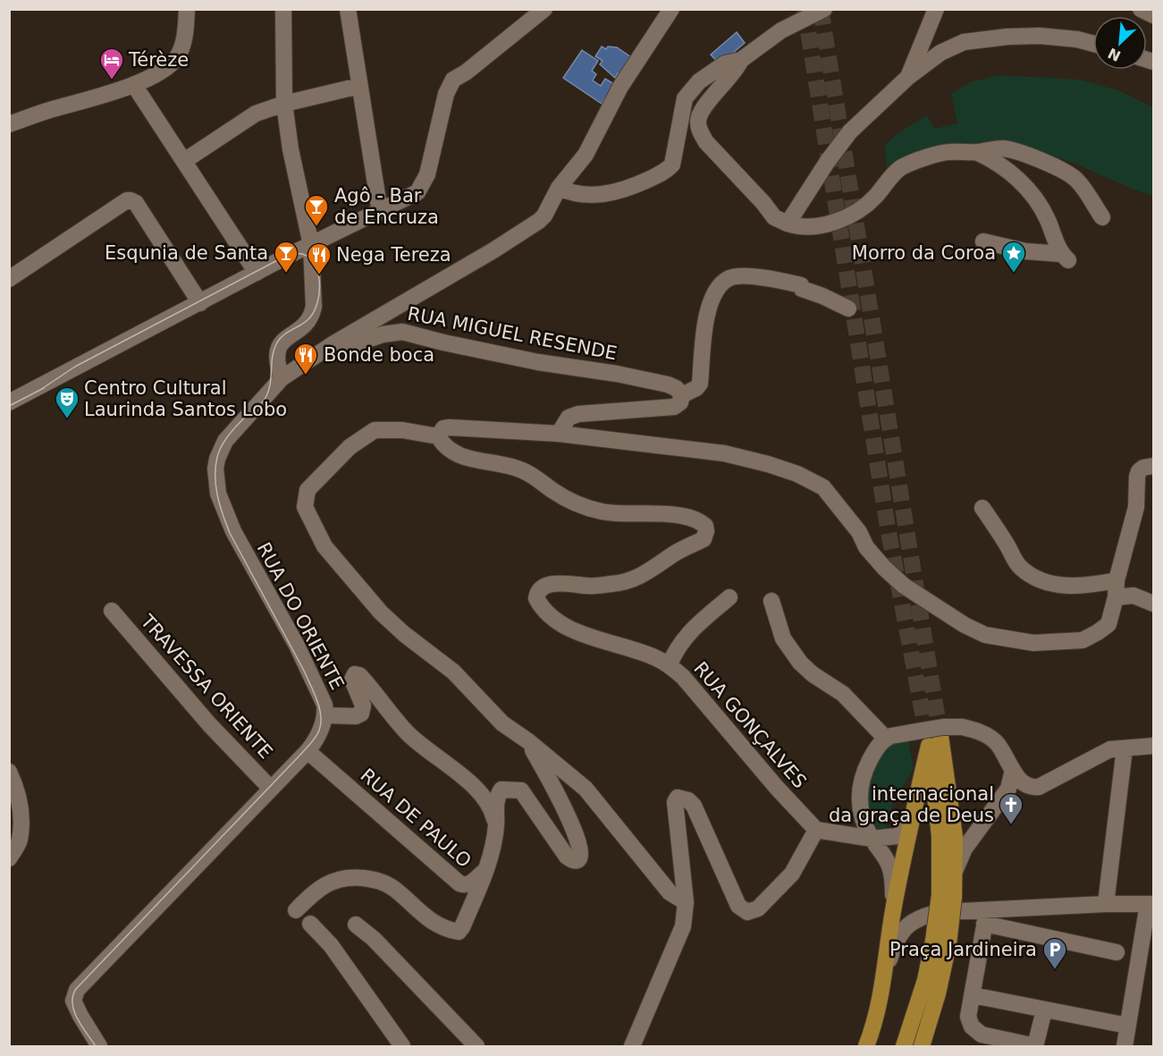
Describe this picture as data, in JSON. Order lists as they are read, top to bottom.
{
  "streets": {
    "street": [
      "RUA MIGUEL RESENDE",
      "RUA DO ORIENTE",
      "TRAVESSA ORIENTE",
      "RUA GONÇALVES",
      "RUA DE PAULO"
    ]
  },
  "crossings": [
    ["RUA MIGUEL RESENDE", "RUA DO ORIENTE"],
    ["RUA DO ORIENTE", "TRAVESSA ORIENTE"],
    ["RUA DO ORIENTE", "RUA DE PAULO"]
  ],
  "places": {
    "hotel": ["Térèze"],
    "bar": ["Agô - Bar de Encruza", "Esqunia de Santa"],
    "place": ["Morro da Coroa"],
    "restaurant": ["Nega Tereza", "Bonde boca"],
    "theatre": ["Centro Cultural Laurinda Santos Lobo"],
    "church": ["internacional da graça de Deus"],
    "parking": ["Praça Jardineira"]
  },
  "north": "bottom left"
}
